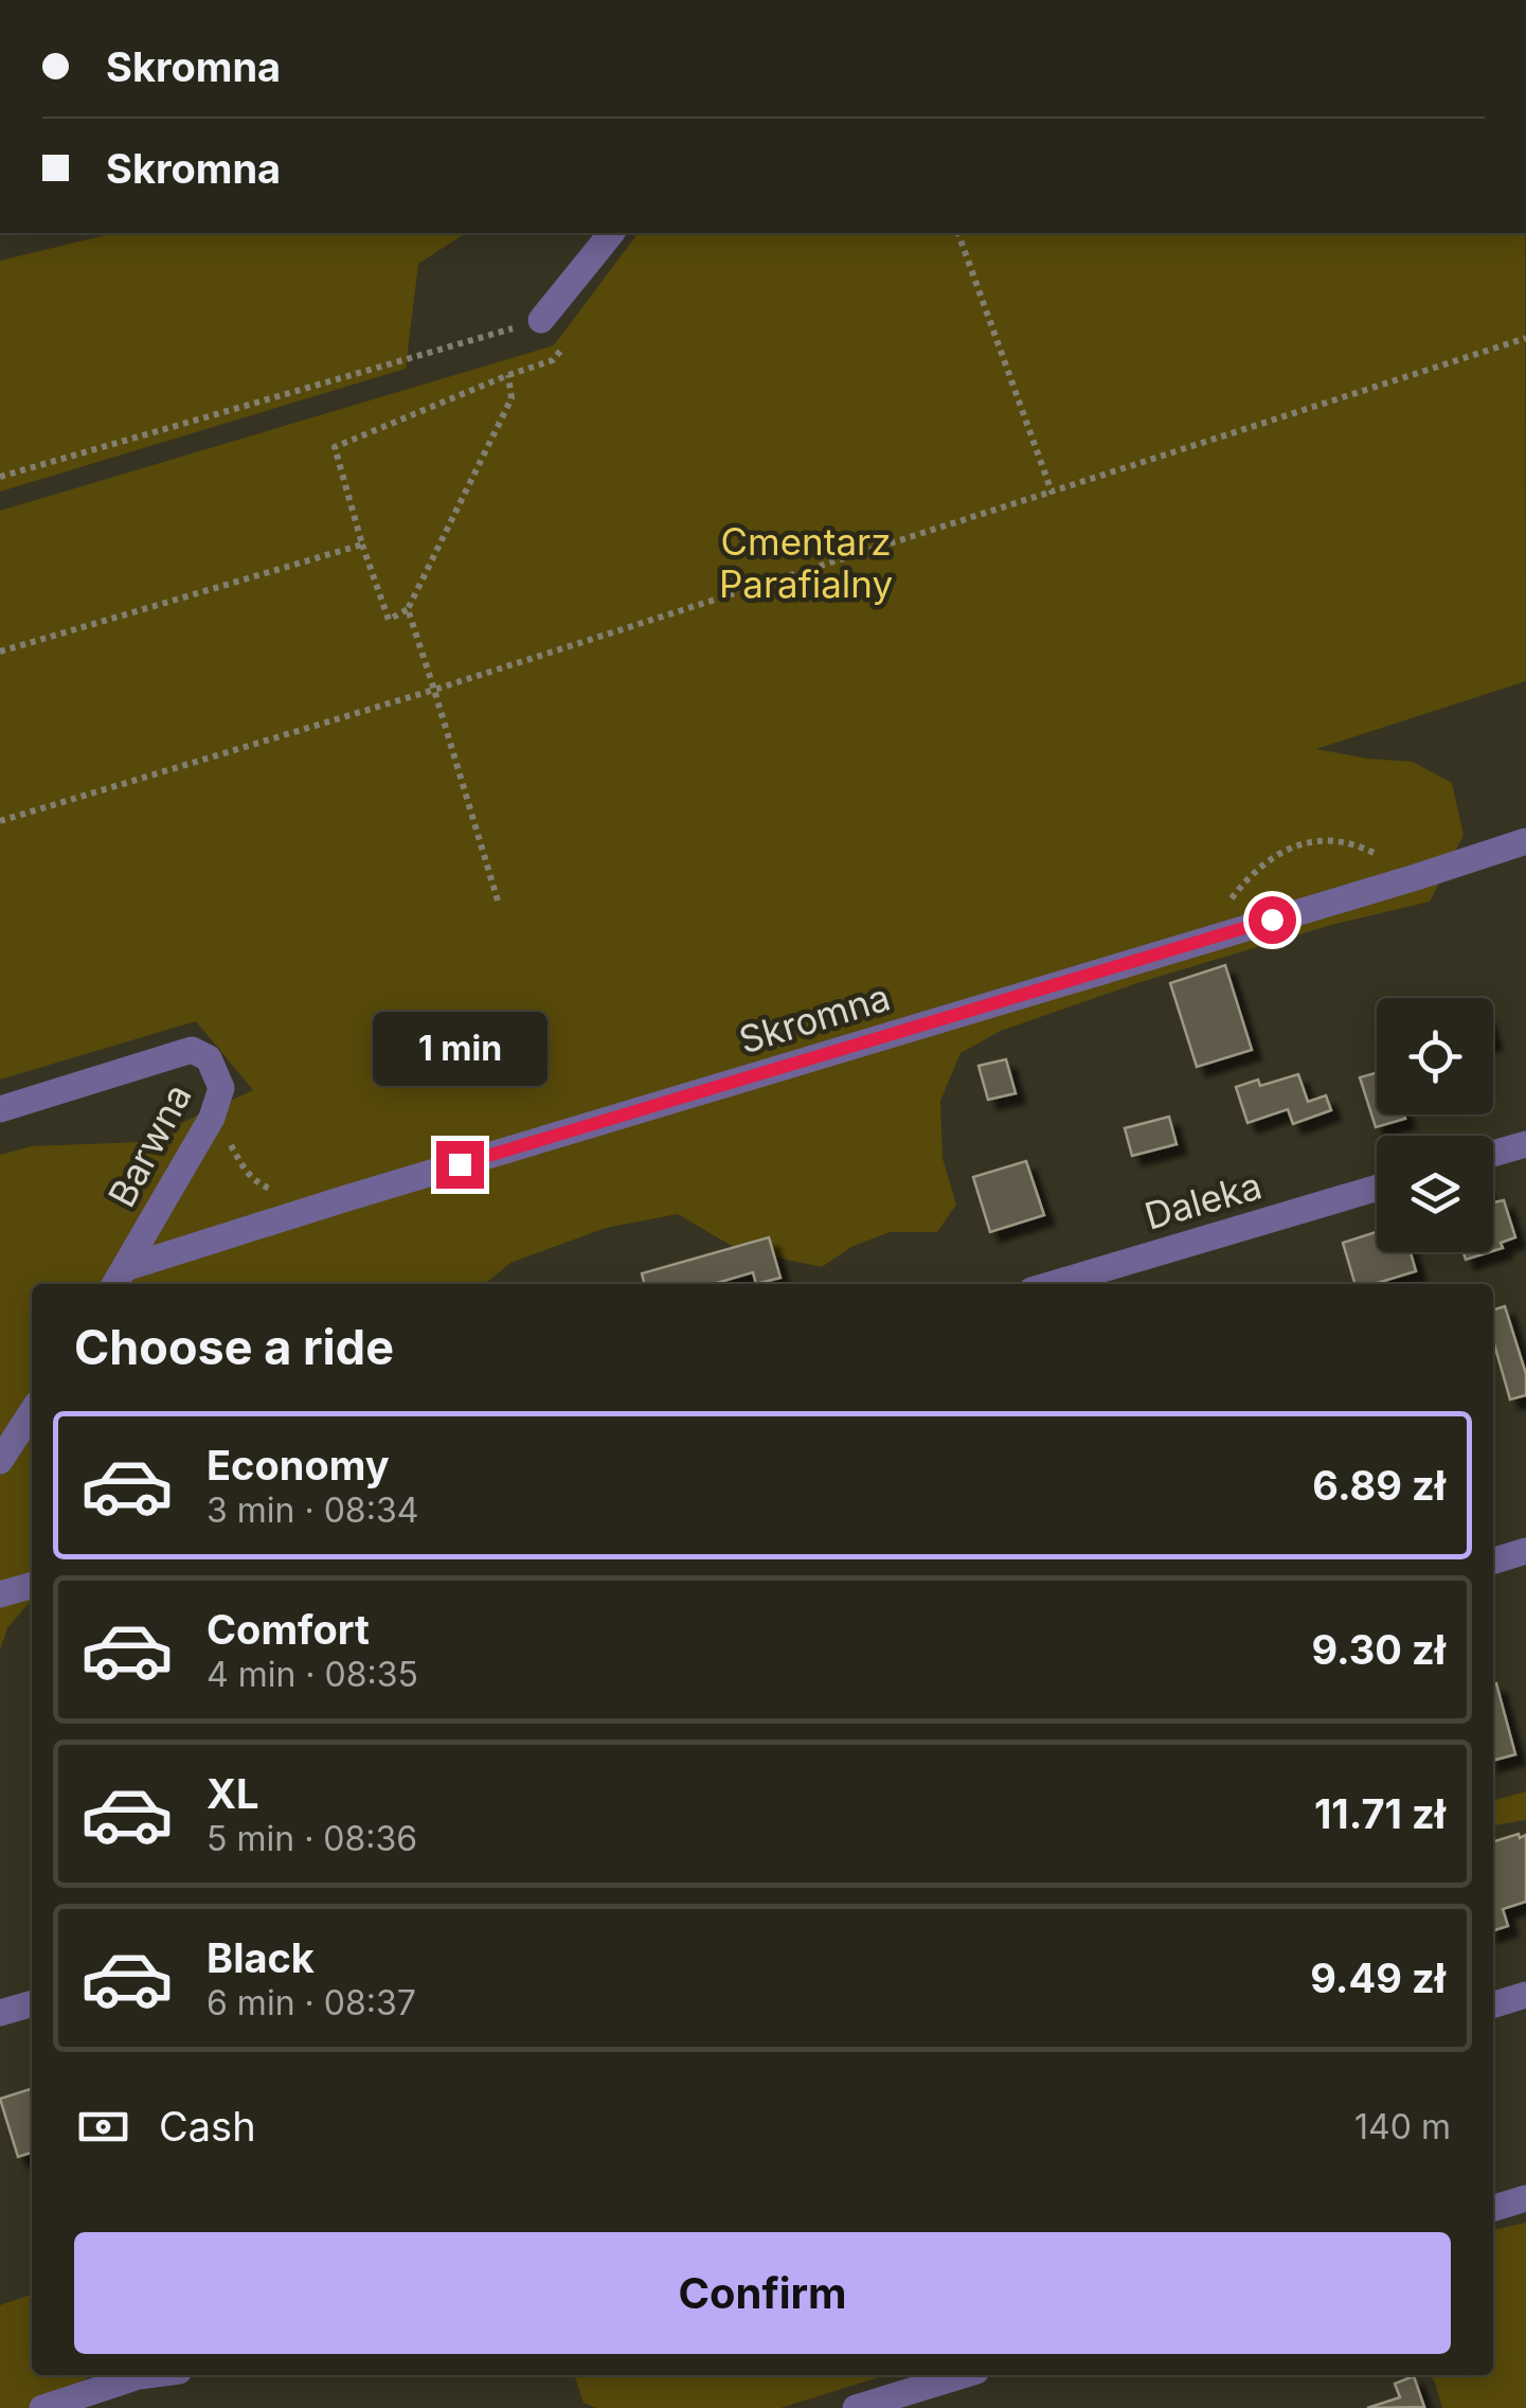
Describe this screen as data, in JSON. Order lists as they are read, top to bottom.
{
  "streets": {
    "street": ["Skromna", "Barwna", "Daleka"]
  },
  "crossings": [
    ["Skromna", "Barwna"]
  ],
  "parks": ["Cmentarz Parafialny"],
  "page": {
    "banner": ["Skromna", "Skromna"],
    "bubble": "1 min",
    "heading": "Choose a ride",
    "list": [
      {
        "name": "Economy",
        "note": "3 min · 08:34",
        "value": "6.89 zł"
      },
      {
        "name": "Comfort",
        "note": "4 min · 08:35",
        "value": "9.30 zł"
      },
      {
        "name": "XL",
        "note": "5 min · 08:36",
        "value": "11.71 zł"
      },
      {
        "name": "Black",
        "note": "6 min · 08:37",
        "value": "9.49 zł"
      }
    ],
    "pay": ["Cash", "140 m"],
    "buttons": "Confirm"
  }
}
